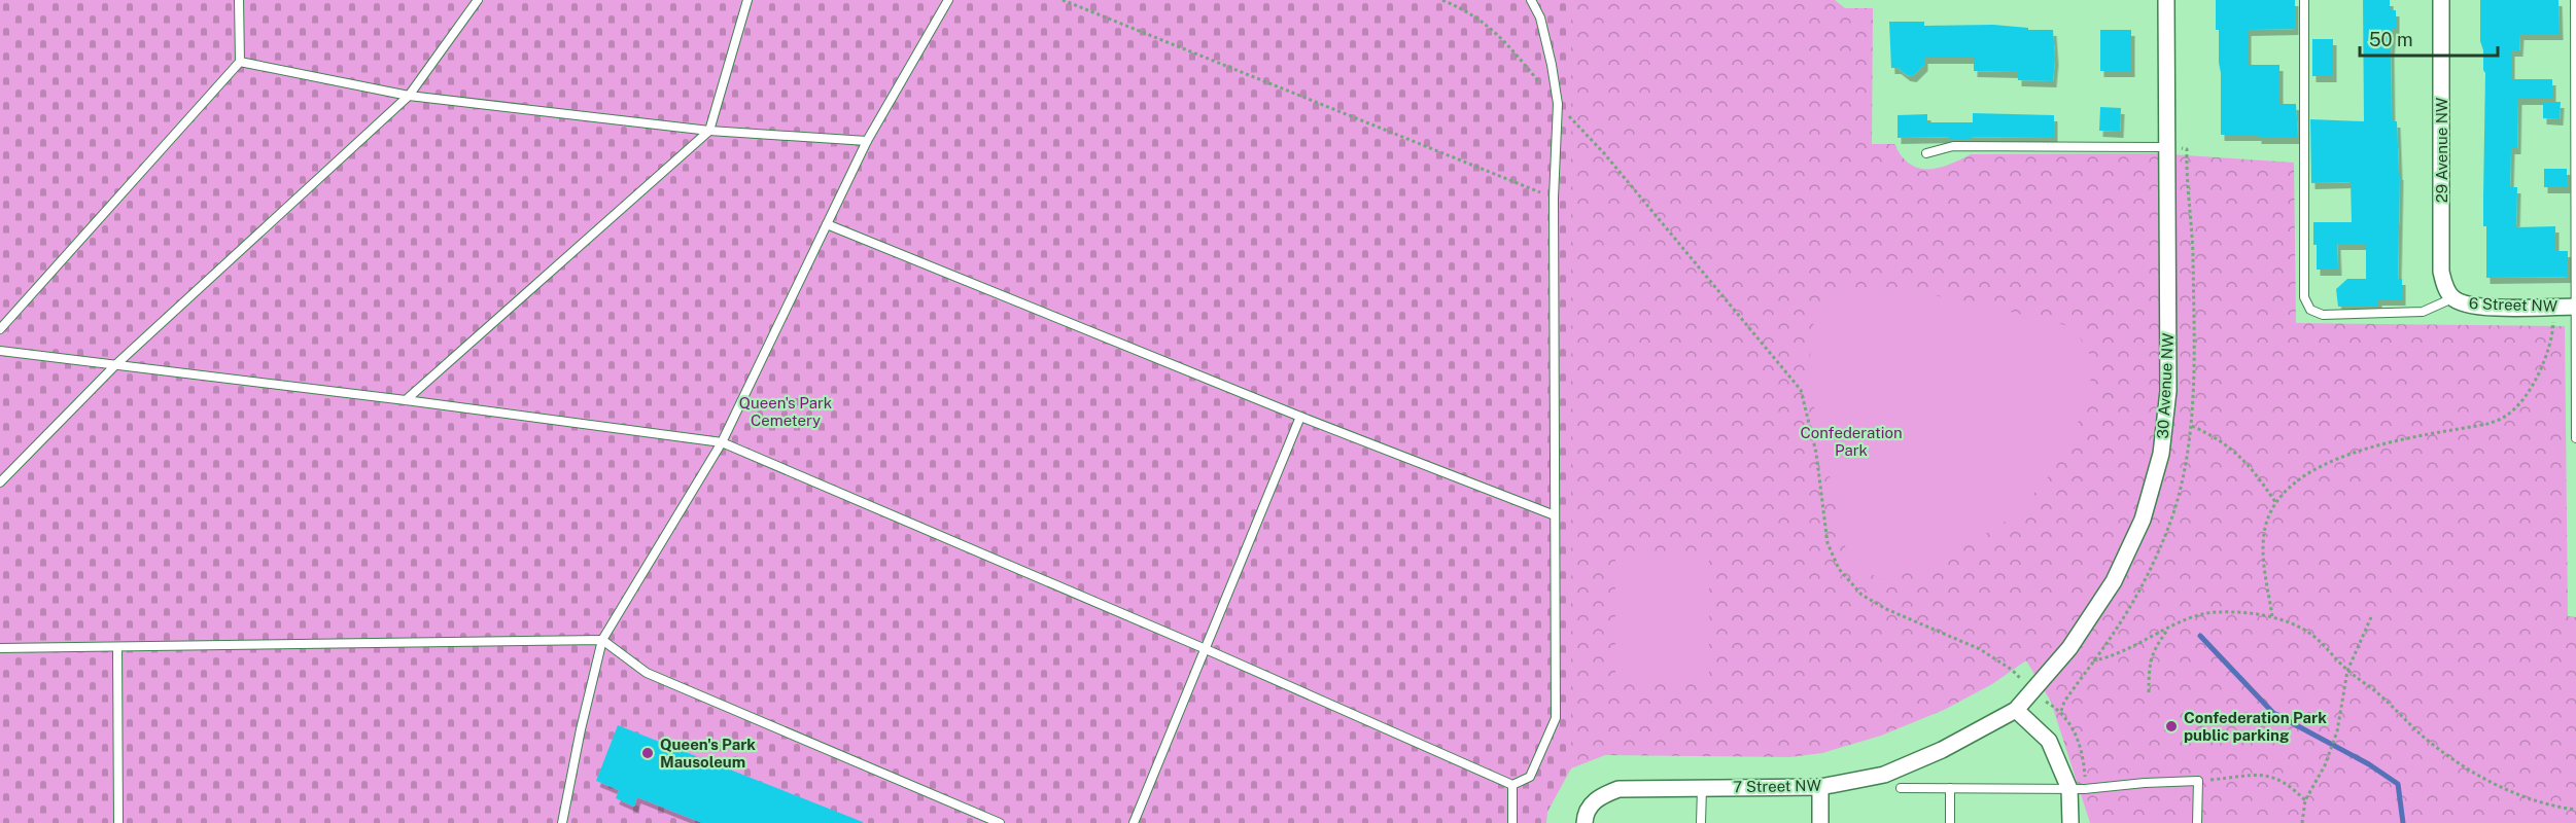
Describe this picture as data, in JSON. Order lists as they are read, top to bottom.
{
  "streets": {
    "street": [
      "29 Avenue NW",
      "6 Street NW",
      "30 Avenue NW",
      "7 Street NW"
    ]
  },
  "crossings": [
    ["29 Avenue NW", "6 Street NW"],
    ["30 Avenue NW", "7 Street NW"]
  ],
  "parks": ["Queen's Park Cemetery", "Confederation Park"],
  "places": ["Confederation Park public parking", "Queen's Park Mausoleum"],
  "scale_bar": "50 m"
}
